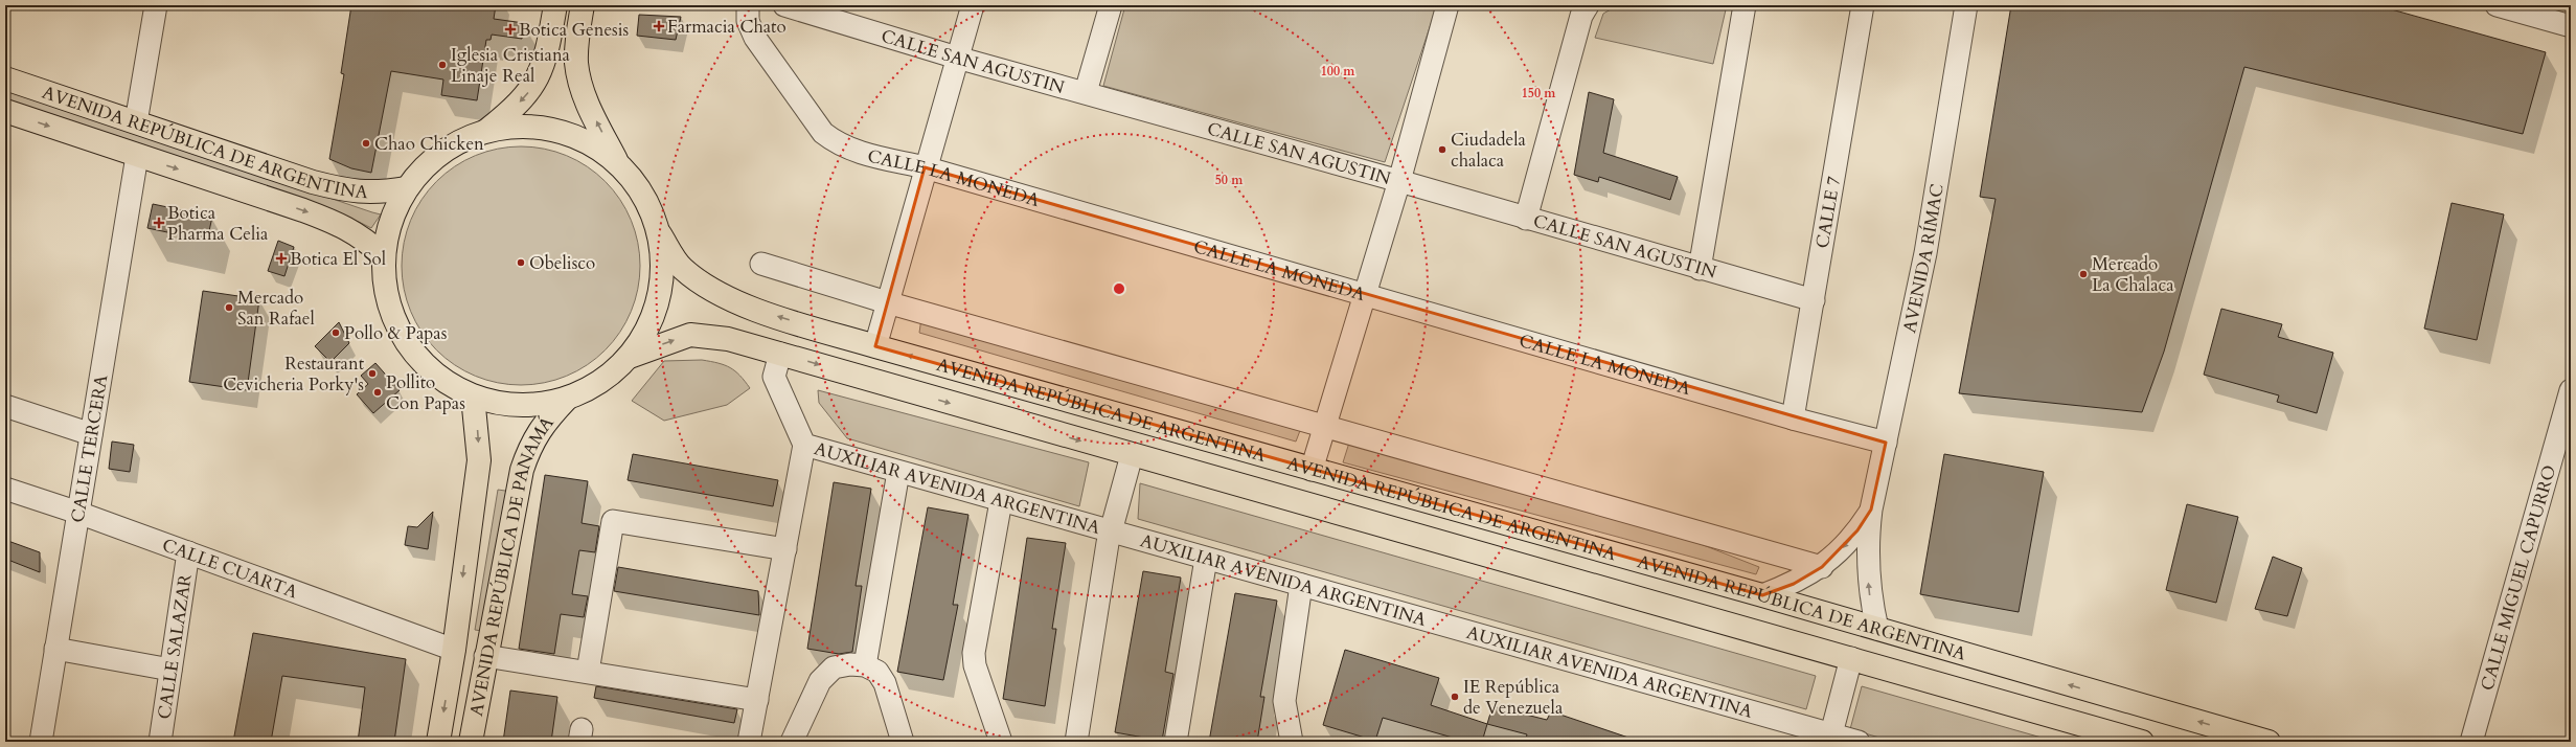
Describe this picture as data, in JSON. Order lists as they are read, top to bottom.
{
  "streets": {
    "main road": ["AVENIDA REPÚBLICA DE ARGENTINA", "AVENIDA REPÚBLICA DE PANAMÁ"],
    "street": [
      "CALLE SAN AGUSTIN",
      "CALLE LA MONEDA",
      "CALLE 7",
      "AVENIDA RÍMAC",
      "CALLE TERCERA",
      "AUXILIAR AVENIDA ARGENTINA",
      "CALLE CUARTA",
      "CALLE MIGUEL CAPURRO",
      "CALLE SALAZAR"
    ]
  },
  "crossings": [
    ["CALLE SAN AGUSTIN", "CALLE 7"],
    ["AVENIDA REPÚBLICA DE ARGENTINA", "AVENIDA RÍMAC"],
    ["AVENIDA REPÚBLICA DE ARGENTINA", "CALLE TERCERA"],
    ["AVENIDA REPÚBLICA DE ARGENTINA", "AUXILIAR AVENIDA ARGENTINA"],
    ["CALLE LA MONEDA", "CALLE 7"],
    ["CALLE LA MONEDA", "AVENIDA RÍMAC"],
    ["CALLE TERCERA", "CALLE CUARTA"],
    ["CALLE CUARTA", "AVENIDA REPÚBLICA DE PANAMÁ"],
    ["CALLE CUARTA", "CALLE SALAZAR"]
  ],
  "places": {
    "health": [
      "Farmacia Chato",
      "Botica Genesis",
      "Botica Pharma Celia",
      "Botica El Sol"
    ],
    "other": [
      "Iglesia Cristiana Linaje Real",
      "Chao Chicken",
      "Ciudadela chalaca",
      "Obelisco",
      "Mercado La Chalaca",
      "Mercado San Rafael",
      "Pollo & Papas",
      "Restaurant Cevicheria Porky's",
      "Pollito Con Papas",
      "IE República de Venezuela"
    ]
  },
  "rings": ["100 m", "150 m", "50 m"]
}
